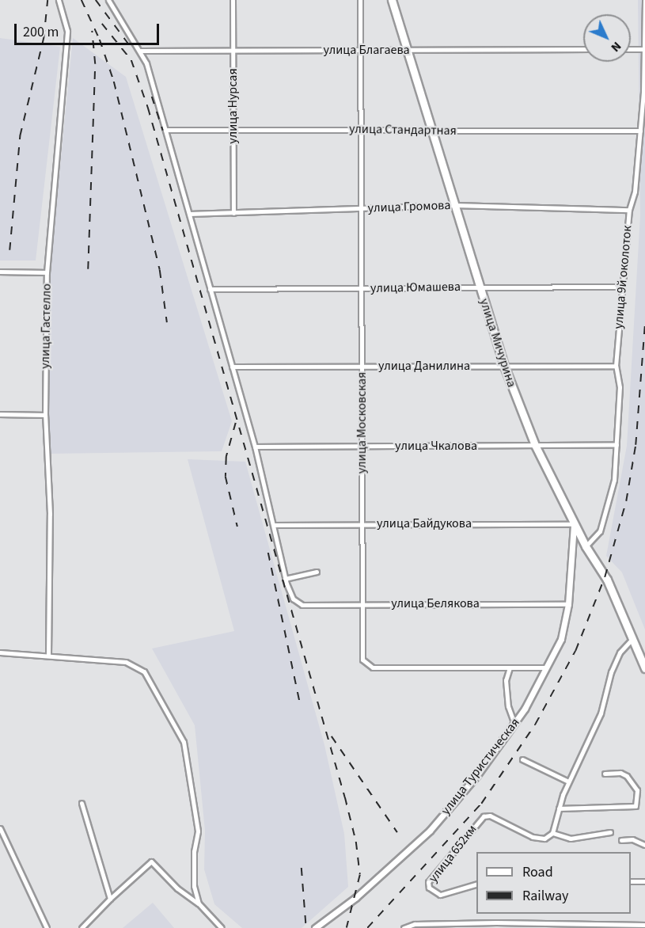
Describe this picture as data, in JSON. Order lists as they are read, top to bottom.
{
  "streets": {
    "main road": ["улица Мичурина"],
    "street": [
      "улица Благаева",
      "улица Нурсая",
      "улица Стандартная",
      "улица Громова",
      "улица 9й околоток",
      "улица Юмашева",
      "улица Гастелло",
      "улица Данилина",
      "улица Московская",
      "улица Чкалова",
      "улица Байдукова",
      "улица Белякова",
      "улица Туристическая",
      "улица 652км"
    ]
  },
  "crossings": [
    ["улица Благаева", "улица Нурсая"],
    ["улица Благаева", "улица Мичурина"],
    ["улица Благаева", "улица Московская"],
    ["улица Нурсая", "улица Стандартная"],
    ["улица Нурсая", "улица Громова"],
    ["улица Стандартная", "улица 9й околоток"],
    ["улица Стандартная", "улица Мичурина"],
    ["улица Стандартная", "улица Московская"],
    ["улица Громова", "улица 9й околоток"],
    ["улица Громова", "улица Мичурина"],
    ["улица Громова", "улица Московская"],
    ["улица 9й околоток", "улица Юмашева"],
    ["улица 9й околоток", "улица Мичурина"],
    ["улица 9й околоток", "улица Данилина"],
    ["улица 9й околоток", "улица Чкалова"],
    ["улица Юмашева", "улица Мичурина"],
    ["улица Юмашева", "улица Московская"],
    ["улица Мичурина", "улица Данилина"],
    ["улица Мичурина", "улица Чкалова"],
    ["улица Мичурина", "улица Байдукова"],
    ["улица Мичурина", "улица Туристическая"],
    ["улица Данилина", "улица Московская"],
    ["улица Московская", "улица Чкалова"],
    ["улица Московская", "улица Байдукова"],
    ["улица Московская", "улица Белякова"],
    ["улица Московская", "улица Туристическая"],
    ["улица Байдукова", "улица Туристическая"],
    ["улица Белякова", "улица Туристическая"]
  ],
  "legend": ["Road", "Railway"],
  "scale_bar": "200 m",
  "north": "bottom right"
}
